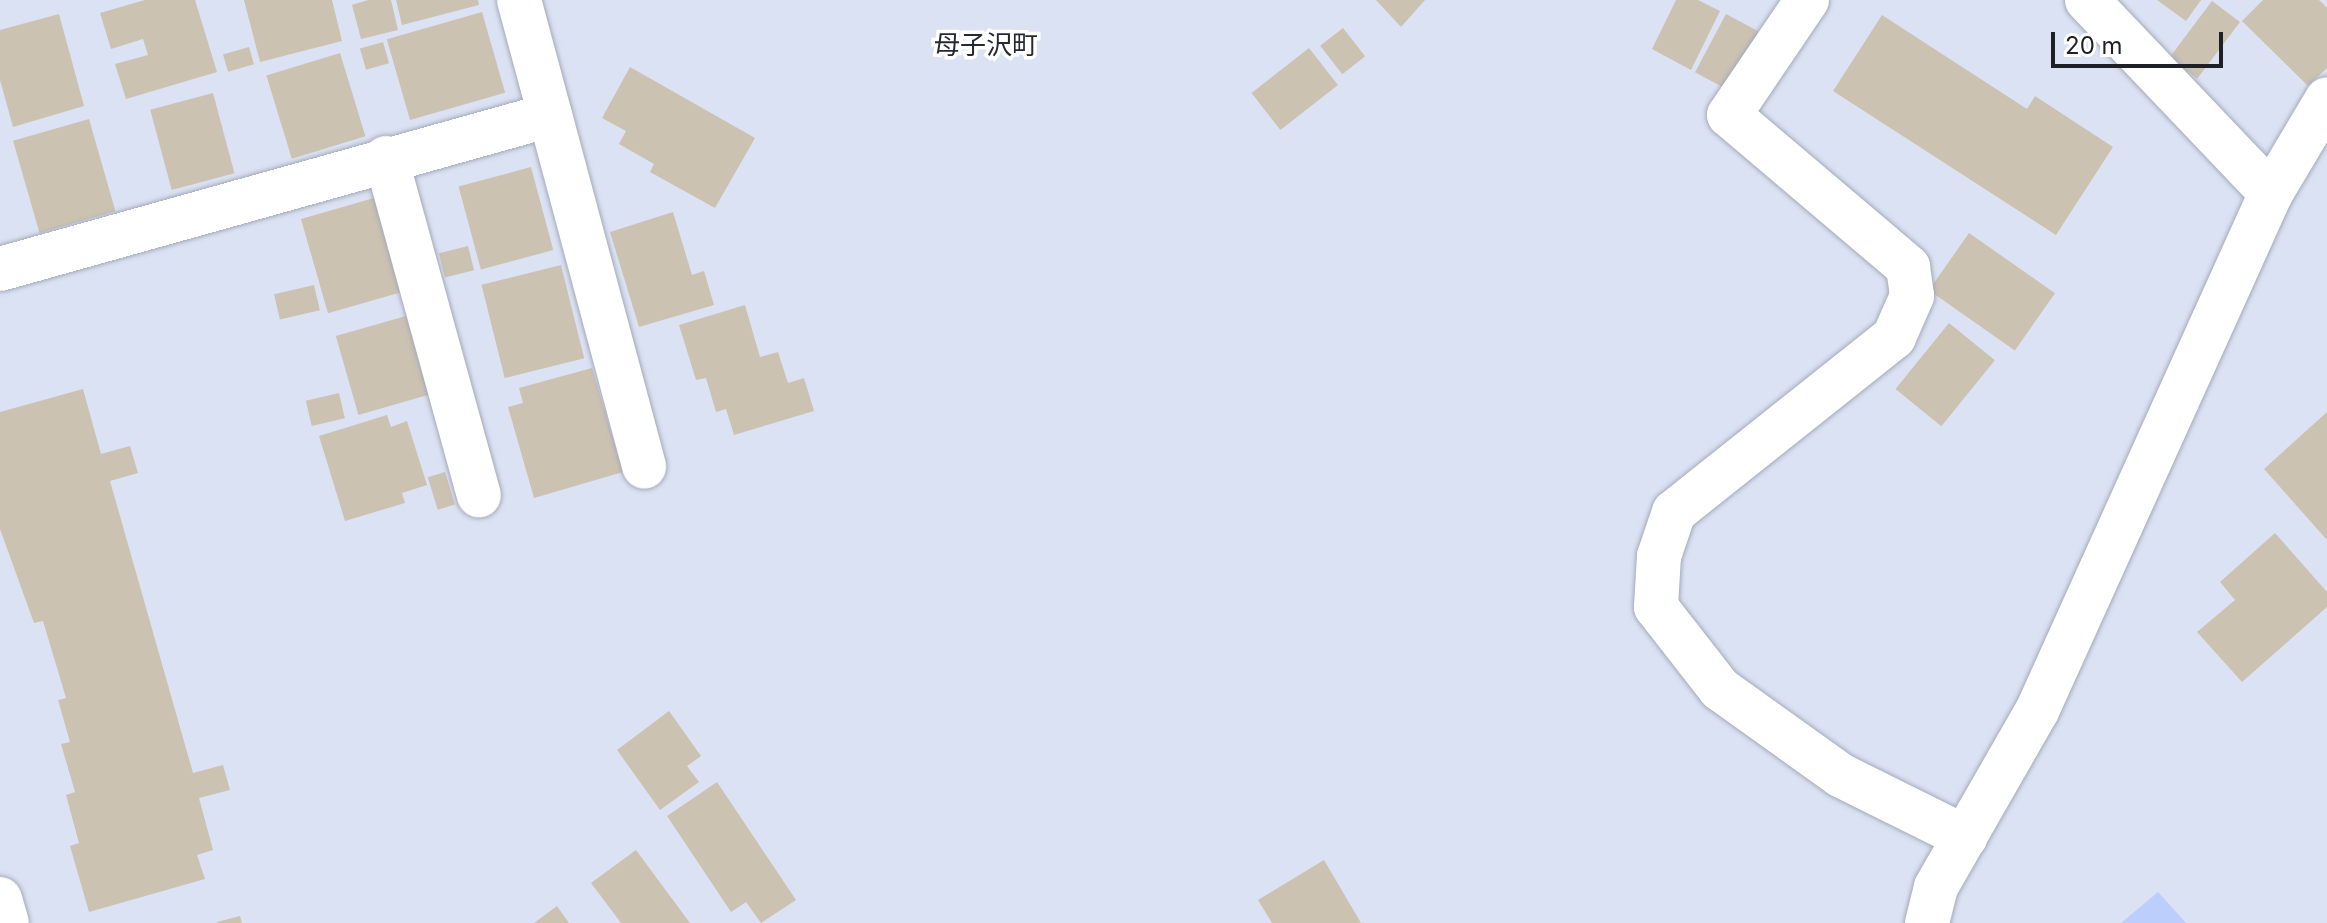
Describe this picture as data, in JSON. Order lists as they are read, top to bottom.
{
  "districts": ["母子沢町"],
  "scale_bar": "20 m"
}
